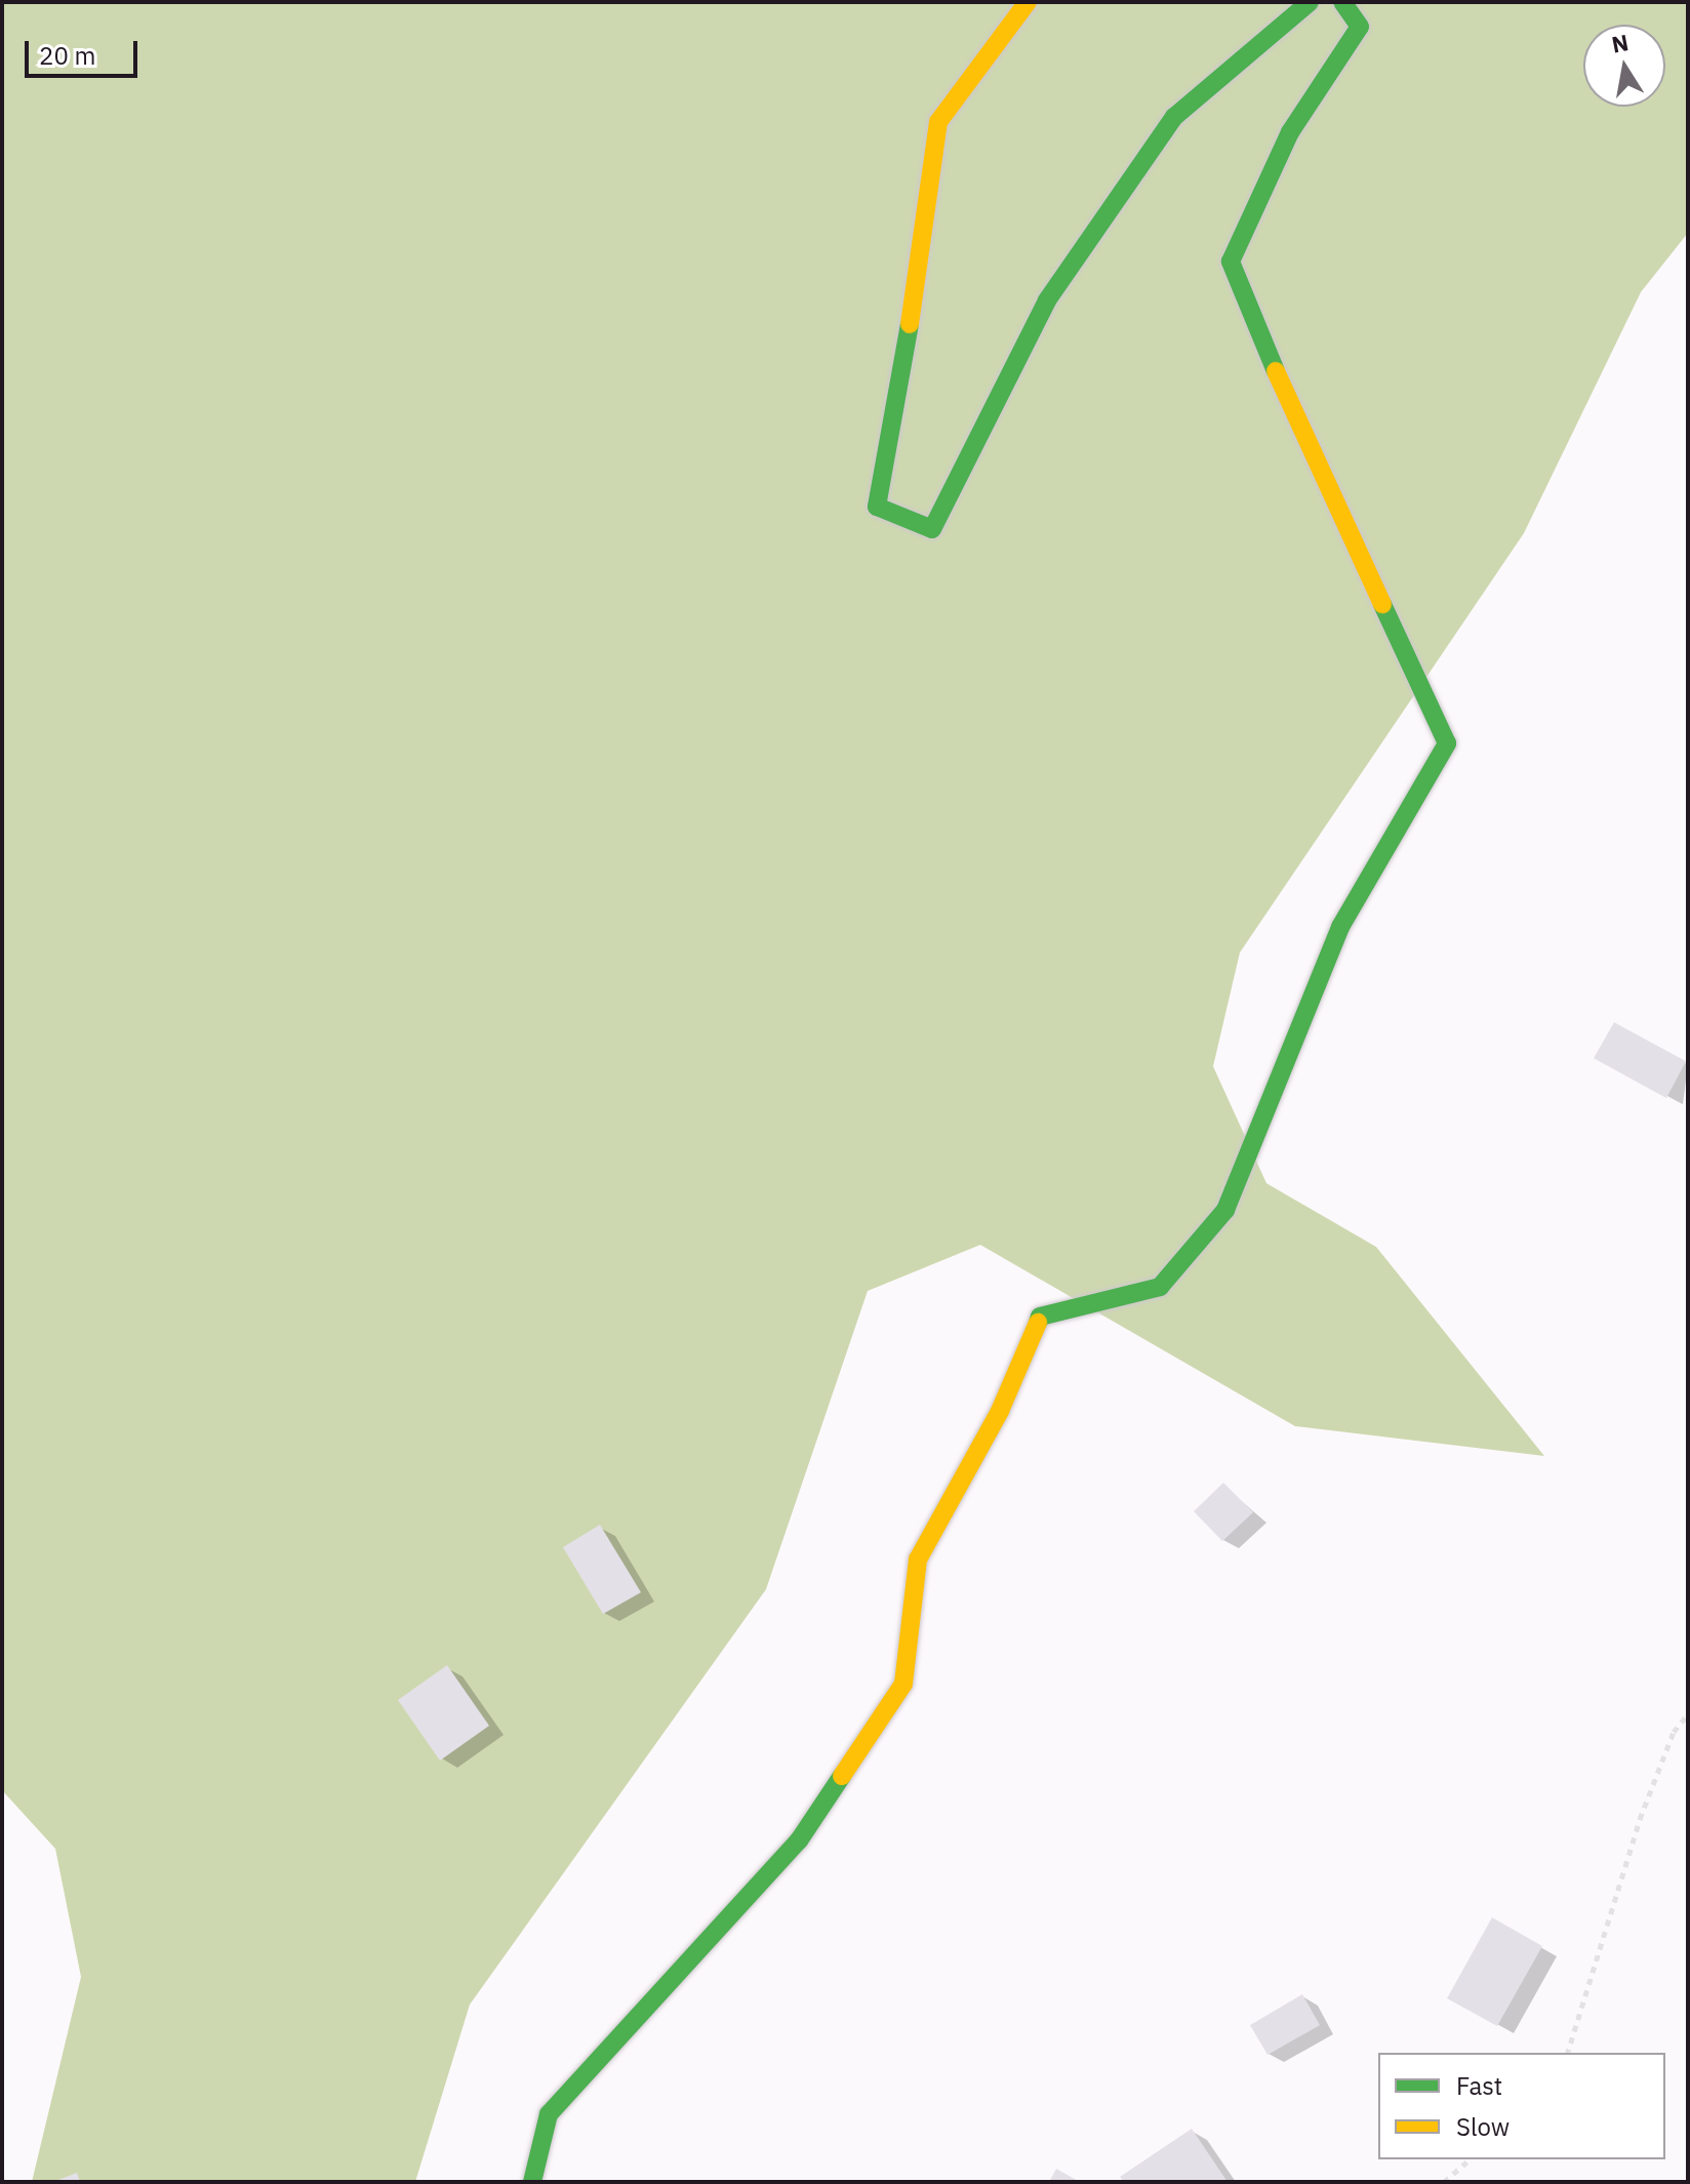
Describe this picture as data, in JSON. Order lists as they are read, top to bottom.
{
  "legend": ["Fast", "Slow"],
  "scale_bar": "20 m",
  "north": "top"
}
